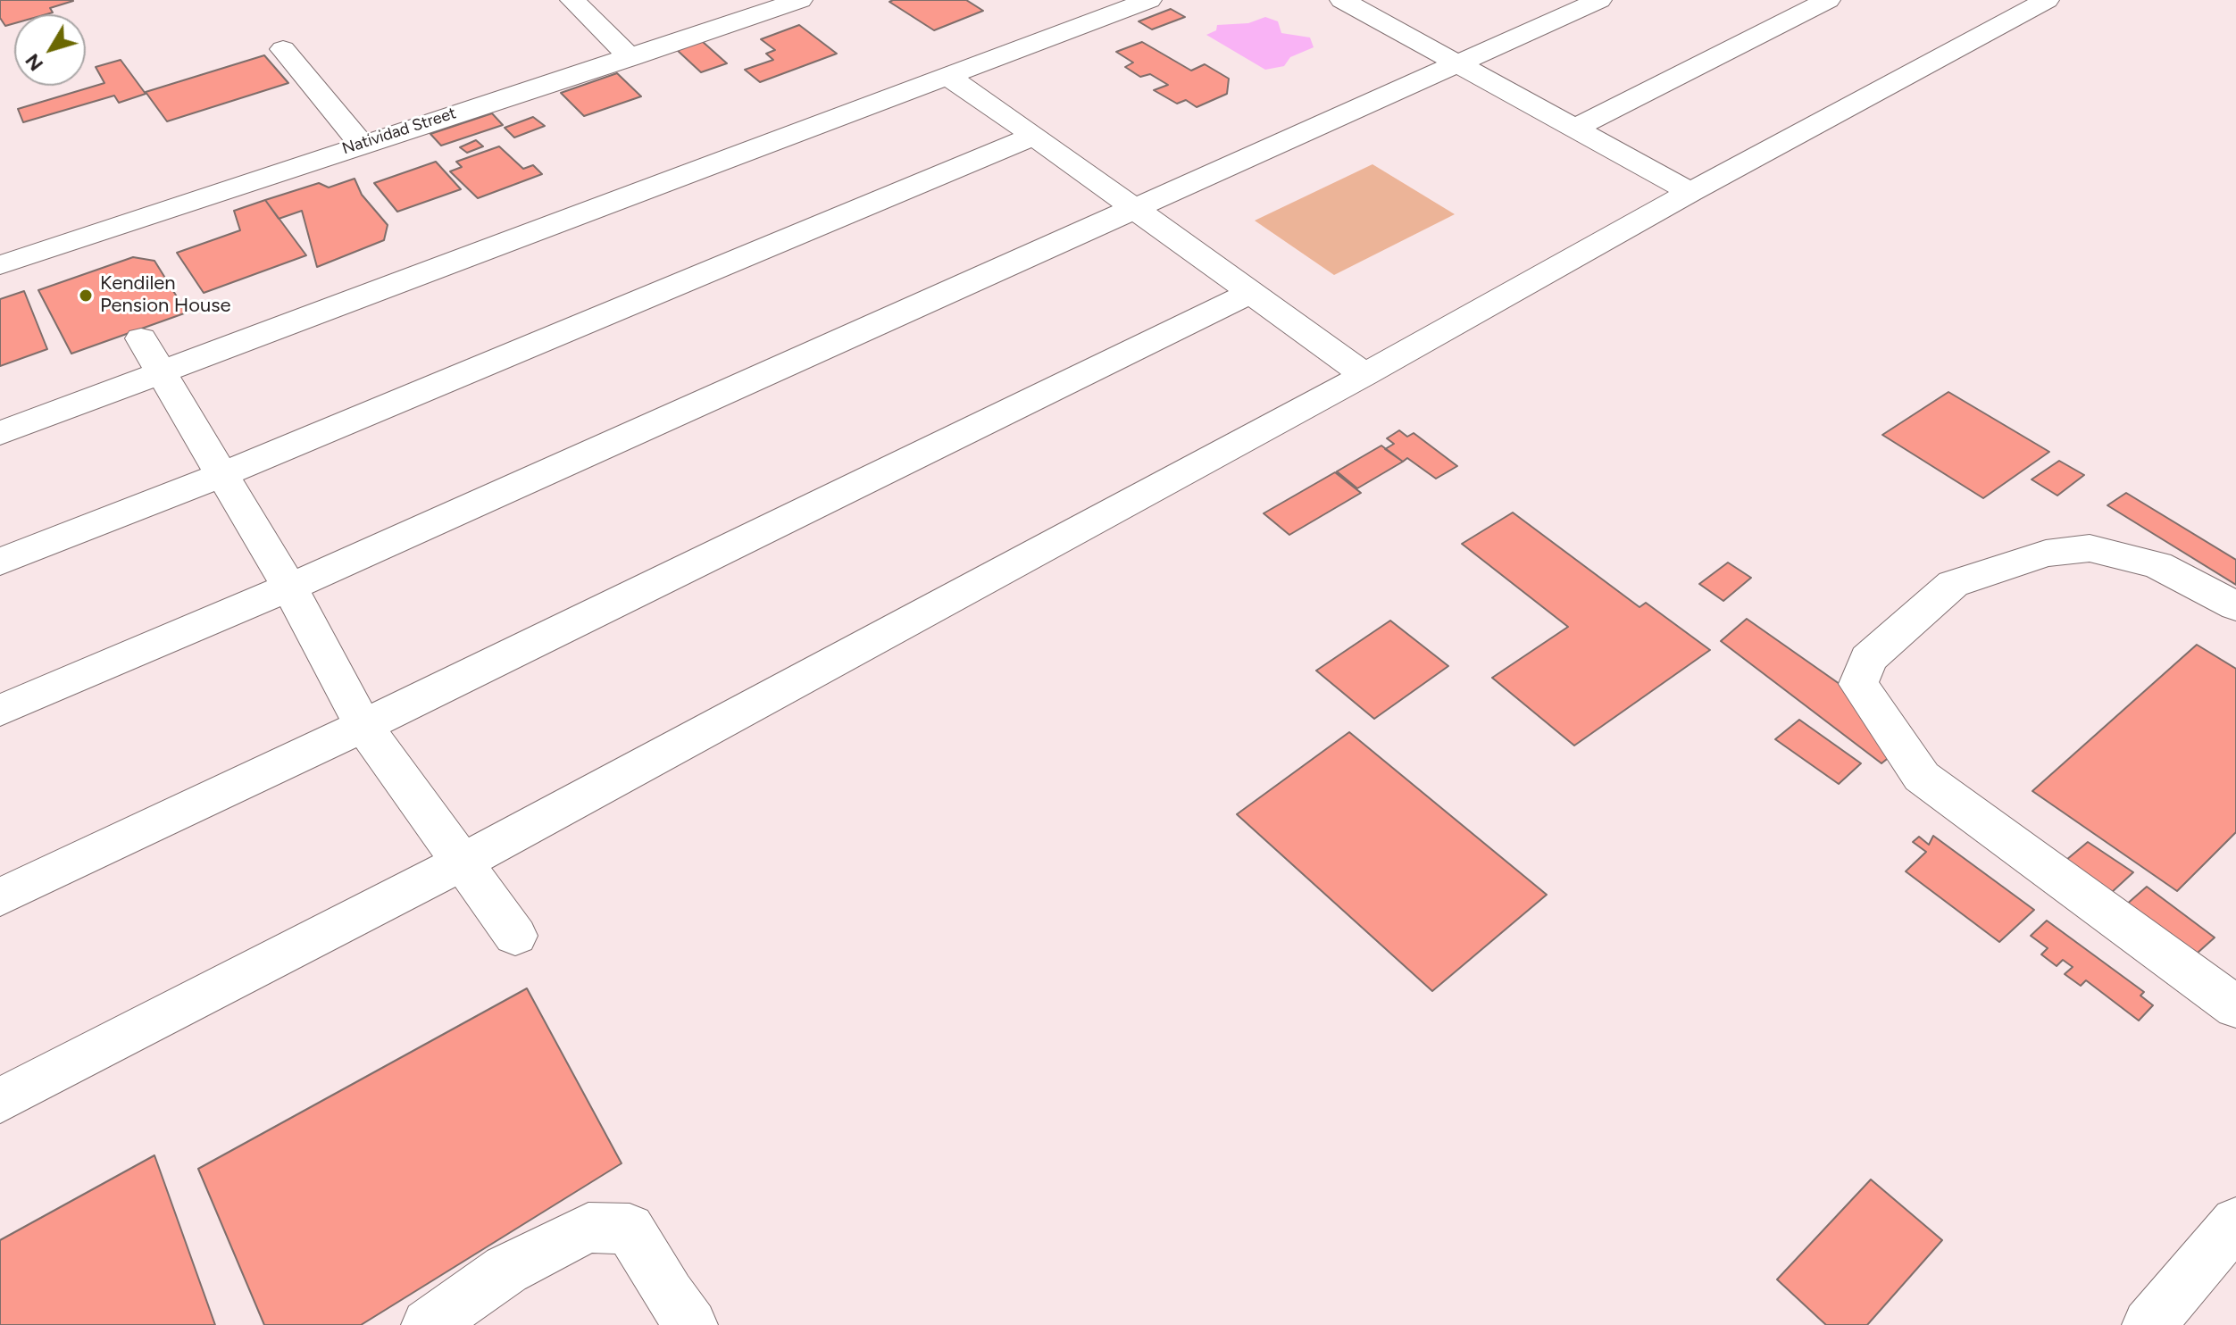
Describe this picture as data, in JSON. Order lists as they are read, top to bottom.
{
  "streets": {
    "street": ["Natividad Street"]
  },
  "places": ["Kendilen Pension House"],
  "north": "bottom left"
}
